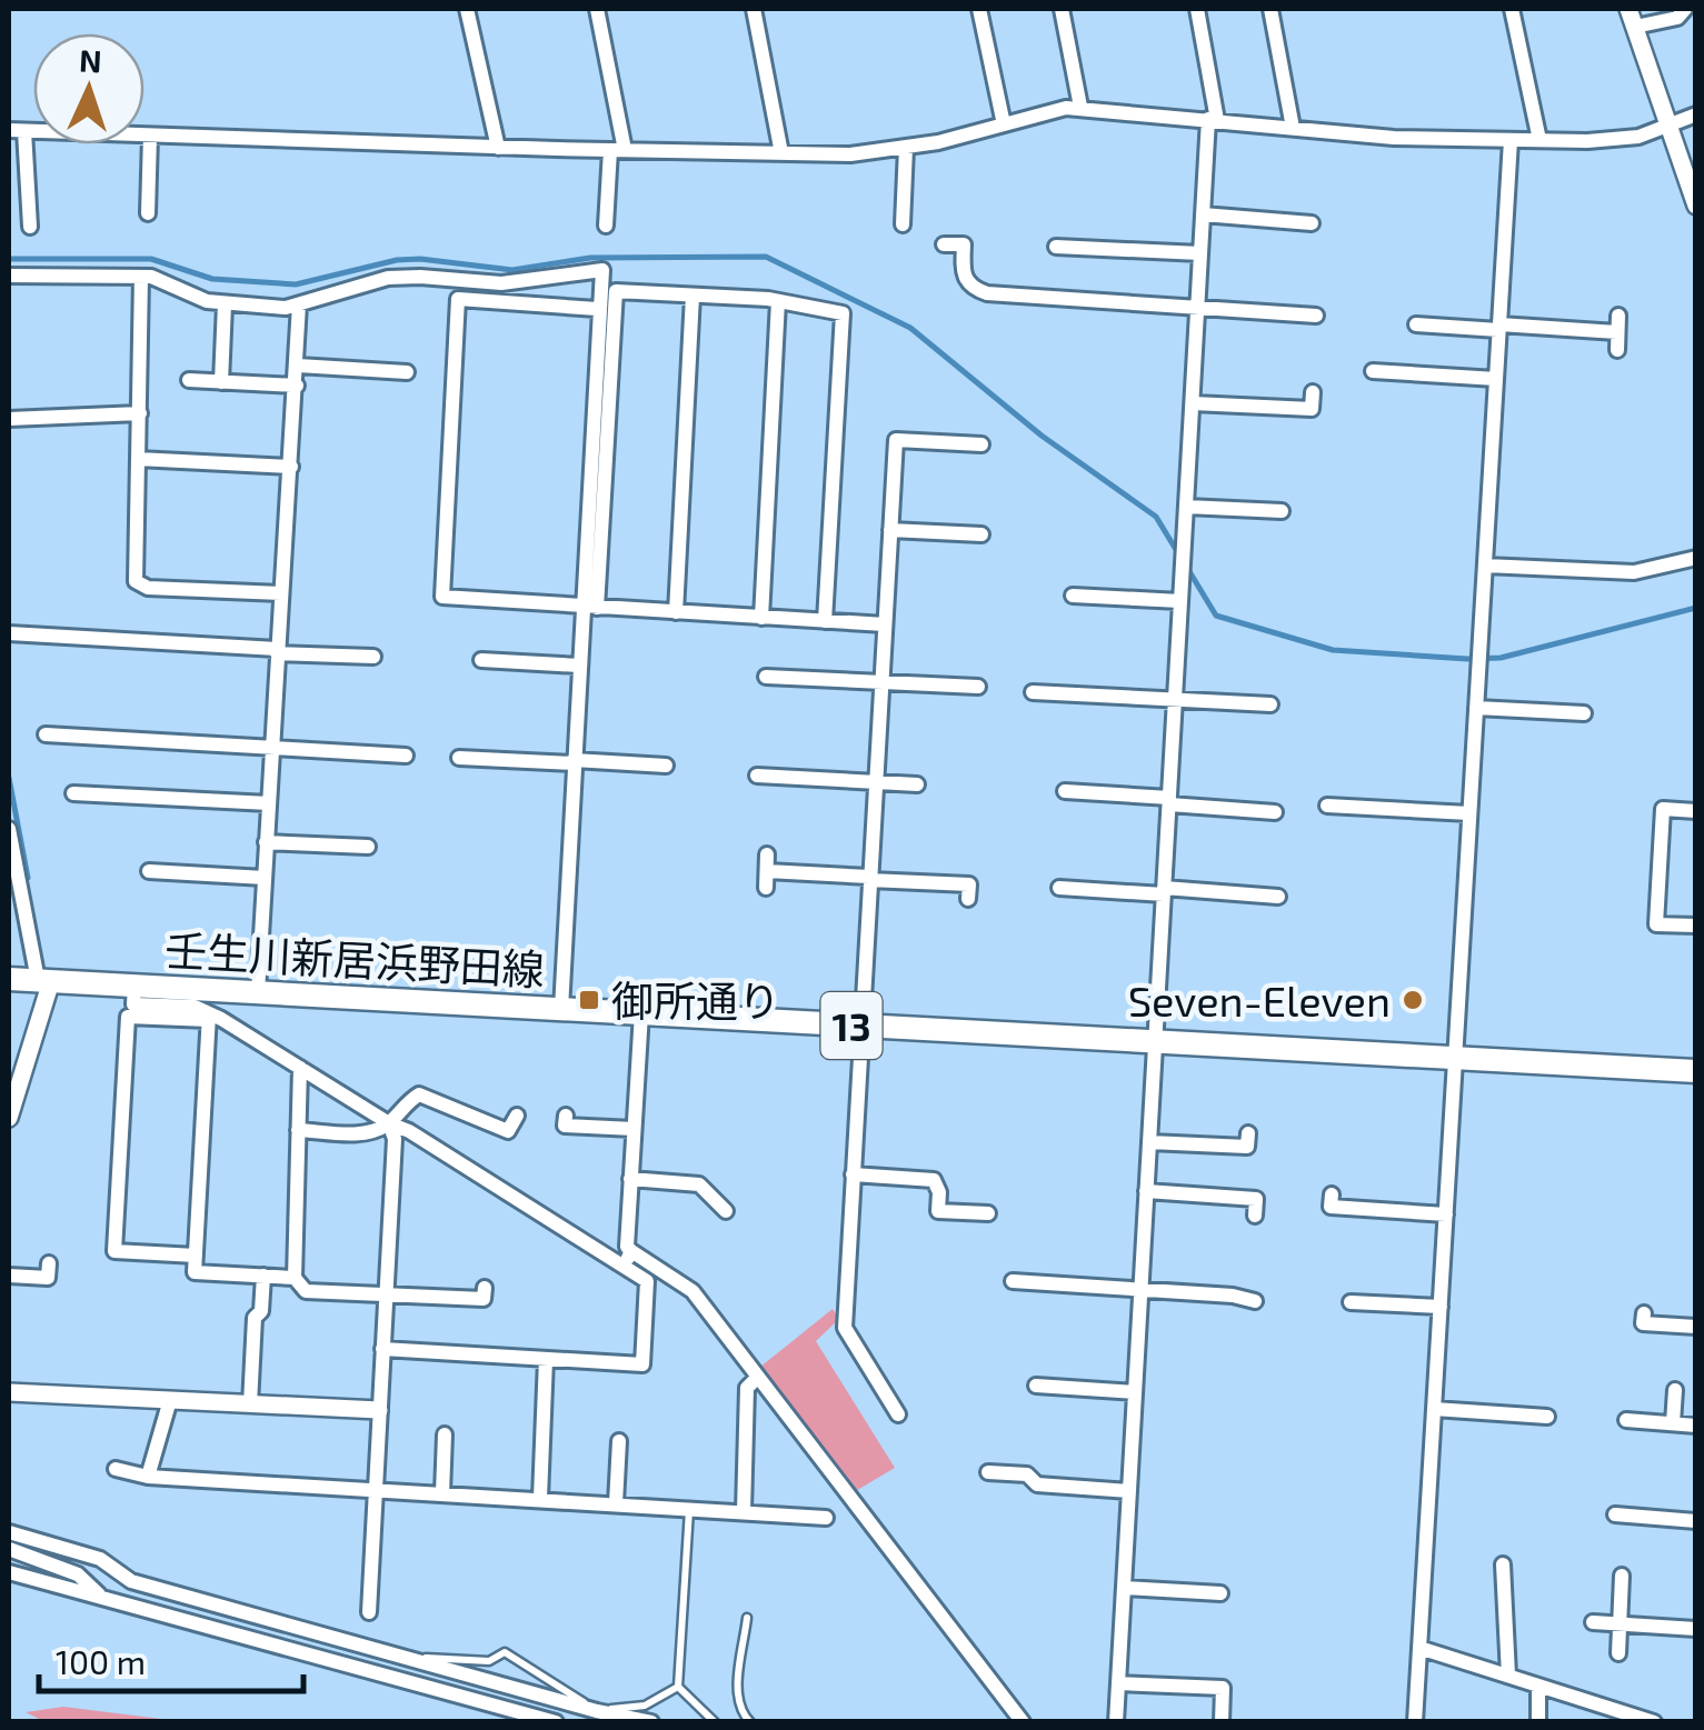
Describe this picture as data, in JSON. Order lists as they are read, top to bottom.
{
  "streets": {
    "main road": ["壬生川新居浜野田線", "13"]
  },
  "places": {
    "transit": ["御所通り"],
    "other": ["Seven-Eleven"]
  },
  "scale_bar": "100 m",
  "north": "top"
}
